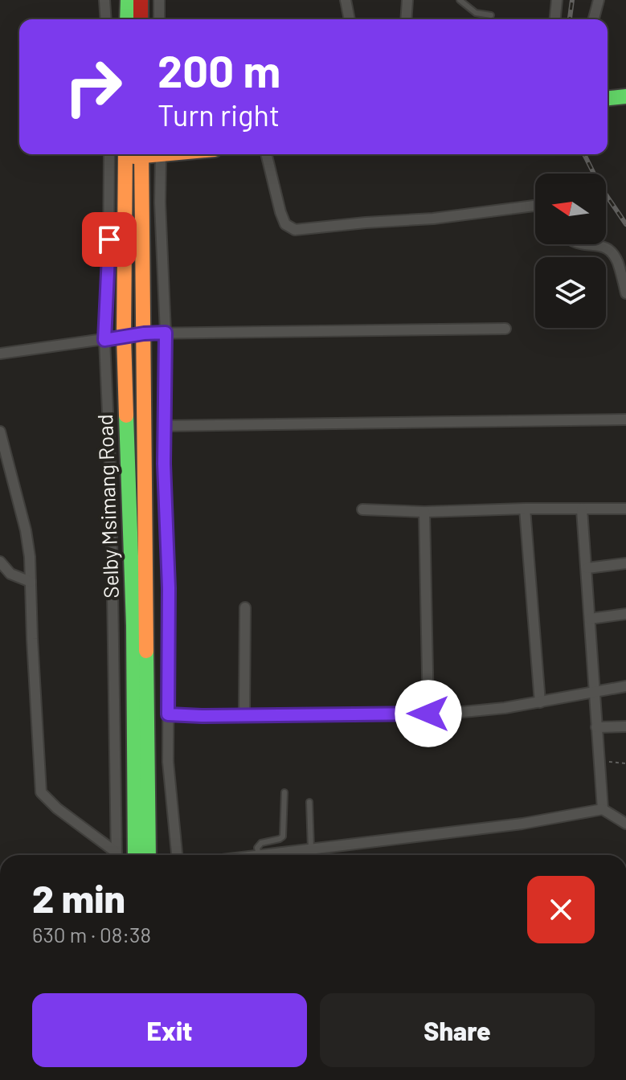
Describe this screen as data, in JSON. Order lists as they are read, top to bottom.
{
  "streets": {
    "main road": ["Selby Msimang Road"]
  },
  "north": "left",
  "page": {
    "turn": ["200 m", "Turn right"],
    "heading": ["2 min", "630 m · 08:38"],
    "buttons": ["Exit", "Share"]
  }
}
